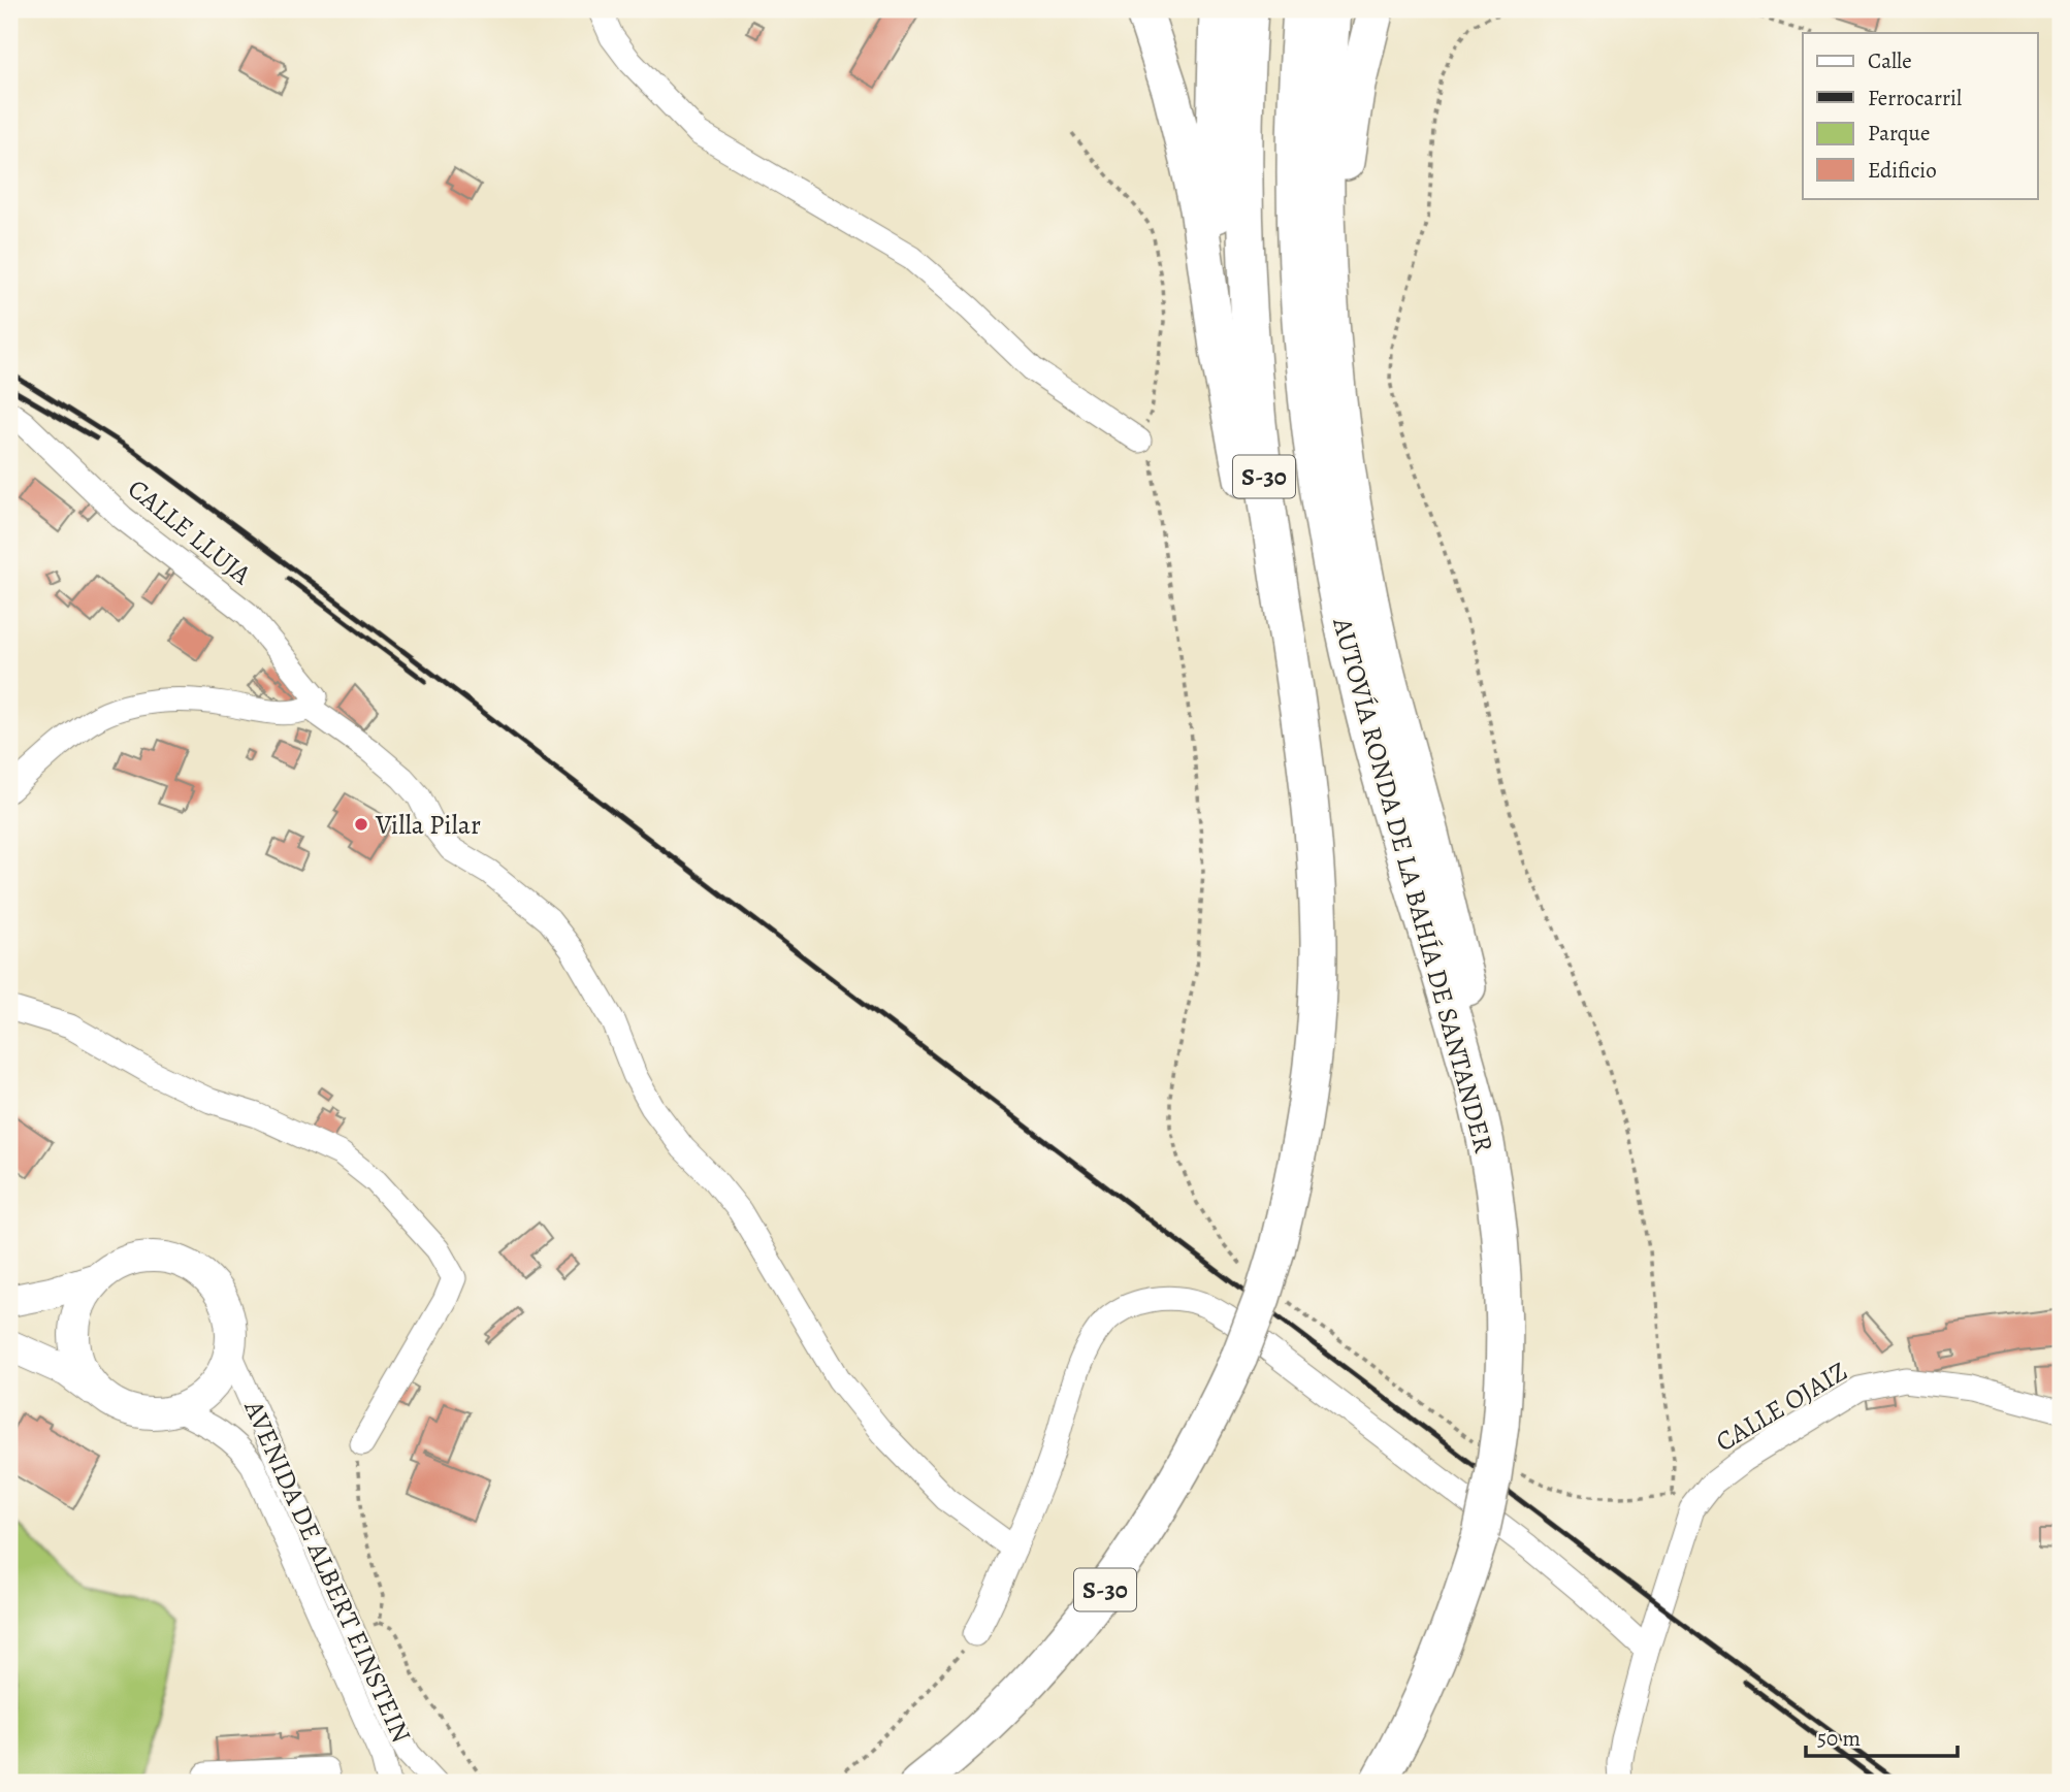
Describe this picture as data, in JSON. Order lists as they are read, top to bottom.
{
  "streets": {
    "highway": ["S-30", "AUTOVÍA RONDA DE LA BAHÍA DE SANTANDER"],
    "street": ["CALLE LLUJA", "CALLE OJAIZ", "AVENIDA DE ALBERT EINSTEIN"]
  },
  "places": ["Villa Pilar"],
  "legend": [
    "Calle",
    "Ferrocarril",
    "Parque",
    "Edificio"
  ],
  "scale_bar": "50 m"
}
